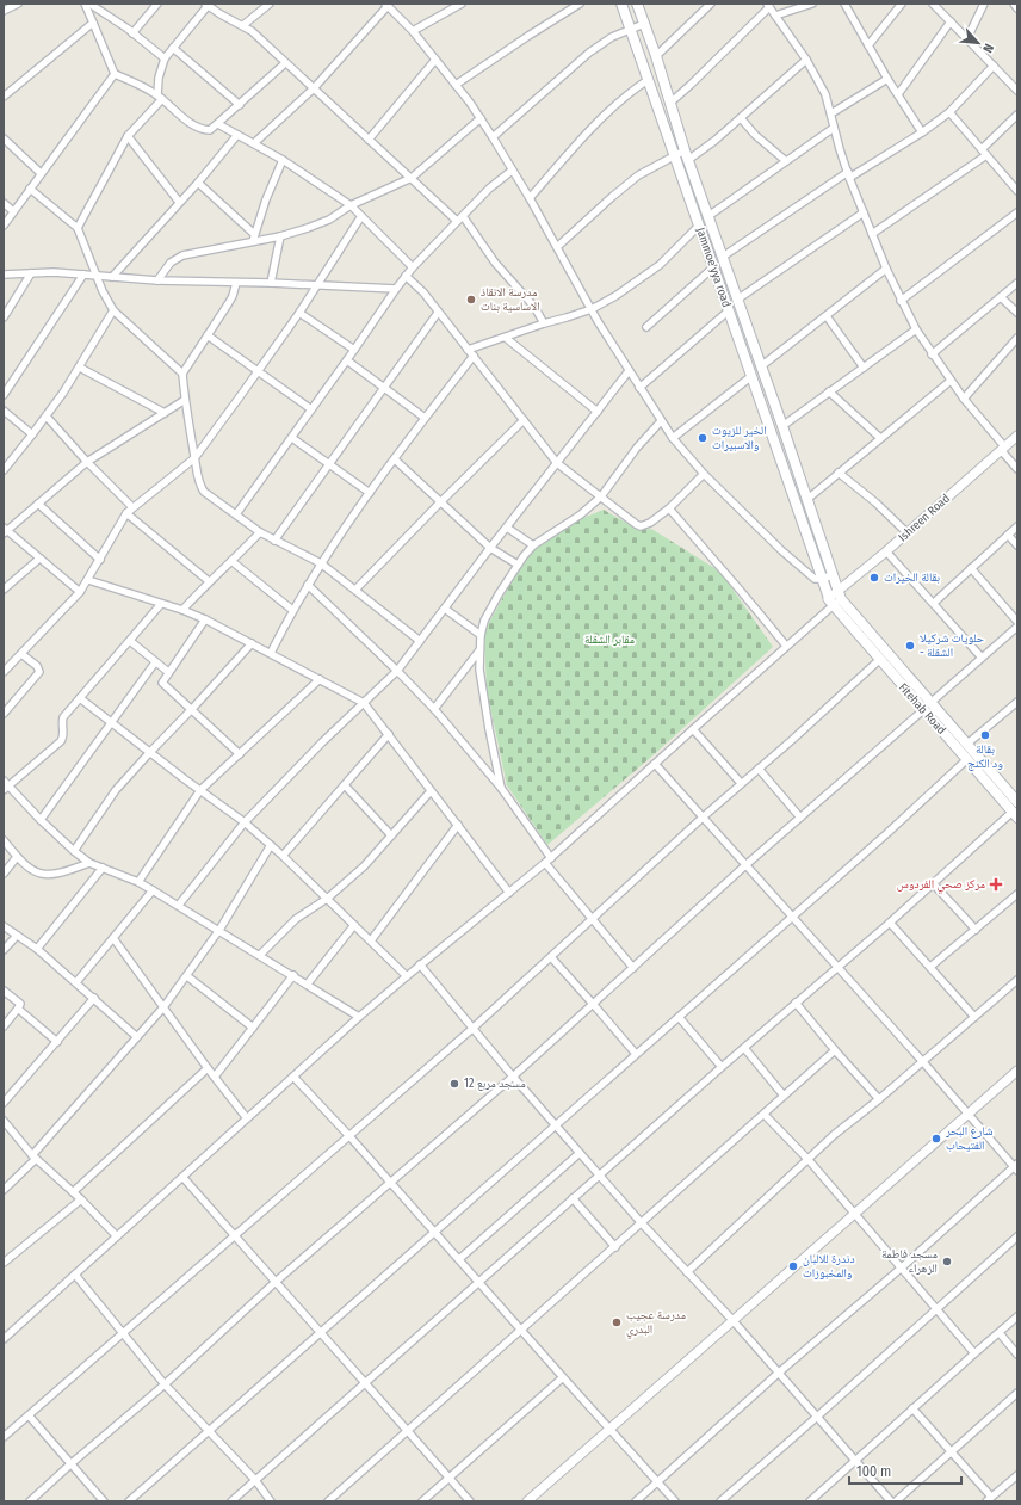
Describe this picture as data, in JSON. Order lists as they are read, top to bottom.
{
  "streets": {
    "main road": ["Jammoe'yya road", "Fitehab Road"],
    "street": ["Ishreen Road"]
  },
  "crossings": [
    ["Jammoe'yya road", "Ishreen Road"],
    ["Jammoe'yya road", "Fitehab Road"],
    ["Ishreen Road", "Fitehab Road"]
  ],
  "parks": ["مقابر الشقلة"],
  "places": {
    "other": [
      "مدرسة الانقاذ الاساسية بنات",
      "الخير للزيوت والاسبيرات",
      "بقالة الخيرات",
      "حلويات شركيلا - الشقلة",
      "بقالة ود الكنج",
      "مسجد مربع 12",
      "شارع البحر الفتيحاب",
      "مسجد فاطمة الزهراء",
      "دندرة للالبان والمخبوزات",
      "مدرسة عجيب البدري"
    ],
    "health": ["مركز صحي الفردوس"]
  },
  "scale_bar": "100 m",
  "north": "bottom right"
}
